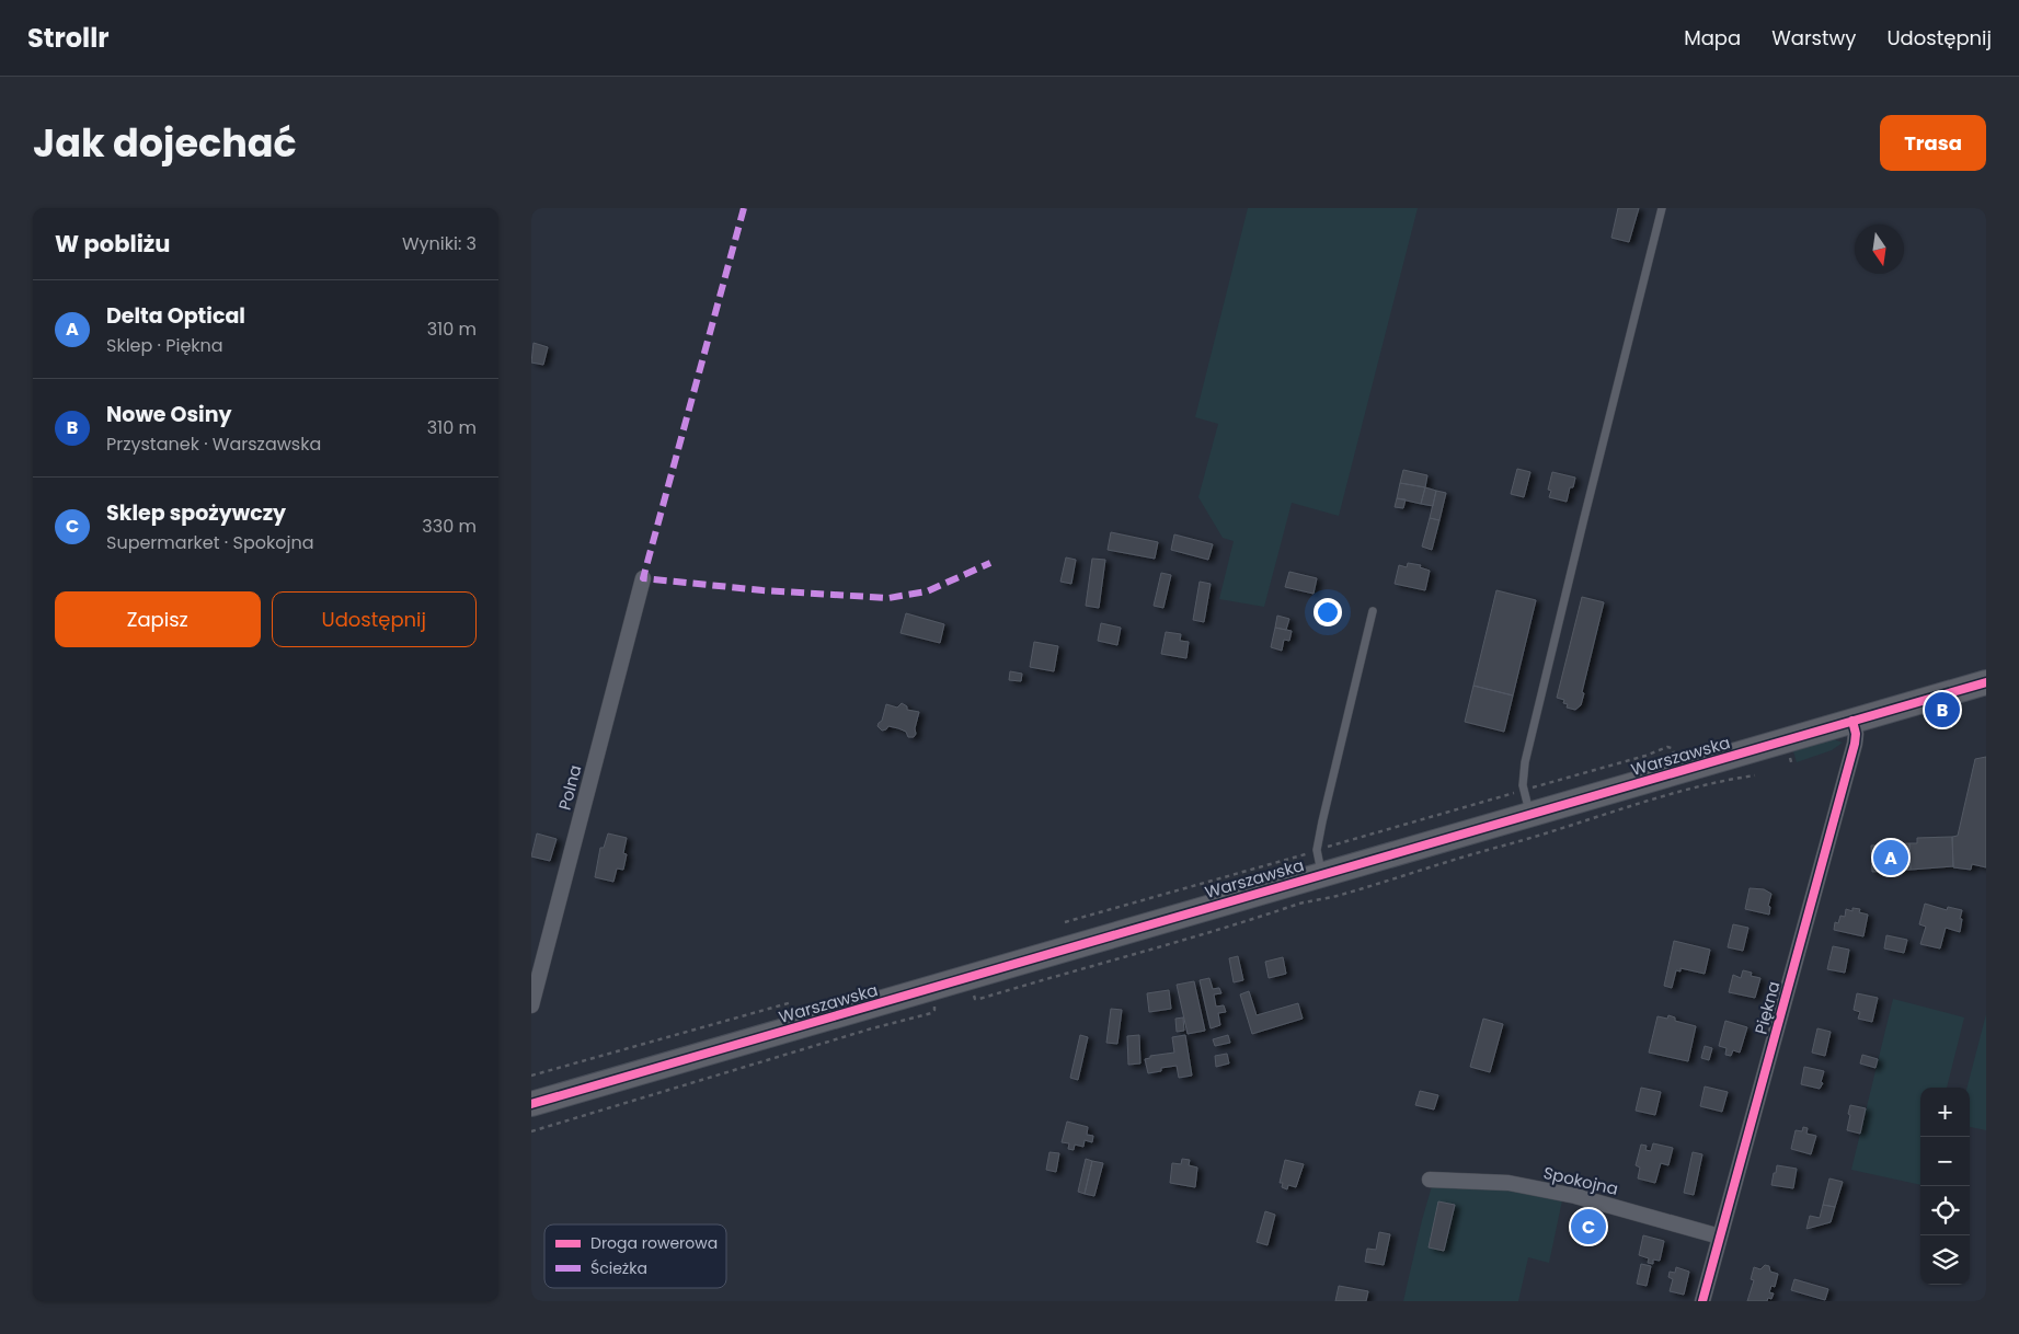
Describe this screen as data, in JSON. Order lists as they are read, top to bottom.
{
  "streets": {
    "main road": ["Warszawska"],
    "street": ["Polna", "Piękna", "Spokojna"]
  },
  "crossings": [
    ["Warszawska", "Piękna"],
    ["Piękna", "Spokojna"]
  ],
  "legend": ["Droga rowerowa", "Ścieżka"],
  "north": "bottom",
  "page": {
    "header": "Strollr",
    "nav": ["Mapa", "Warstwy", "Udostępnij"],
    "title": "Jak dojechać",
    "buttons": [
      "Trasa",
      ["Zapisz", "Udostępnij"]
    ],
    "heading": ["W pobliżu", "Wyniki: 3"],
    "list": [
      {
        "mark": "A",
        "name": "Delta Optical",
        "note": "Sklep · Piękna",
        "value": "310 m"
      },
      {
        "mark": "B",
        "name": "Nowe Osiny",
        "note": "Przystanek · Warszawska",
        "value": "310 m"
      },
      {
        "mark": "C",
        "name": "Sklep spożywczy",
        "note": "Supermarket · Spokojna",
        "value": "330 m"
      }
    ],
    "pins": ["B", "A", "C"],
    "map_buttons": ["+", "−"]
  }
}
